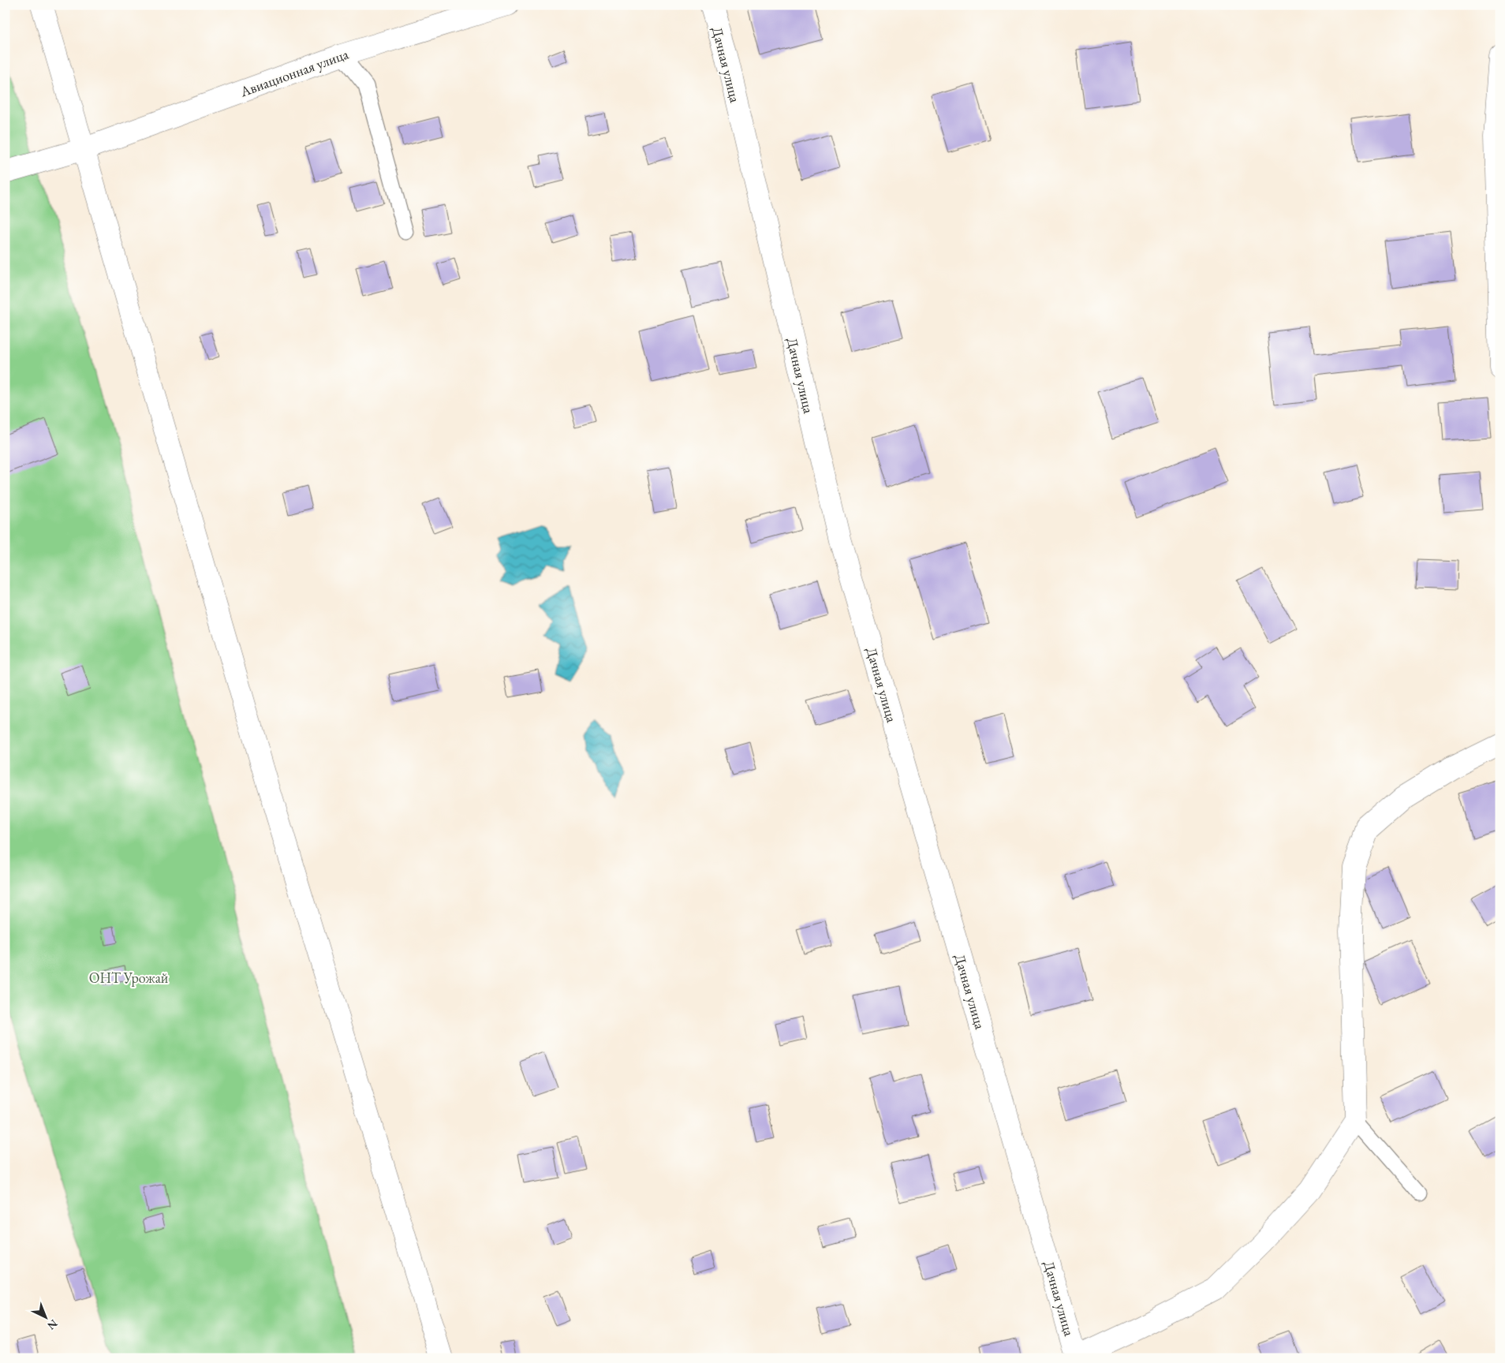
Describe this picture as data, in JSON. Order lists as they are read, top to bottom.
{
  "streets": {
    "street": ["Дачная улица", "Авиационная улица"]
  },
  "parks": ["ОНТ Урожай"],
  "north": "bottom right"
}
